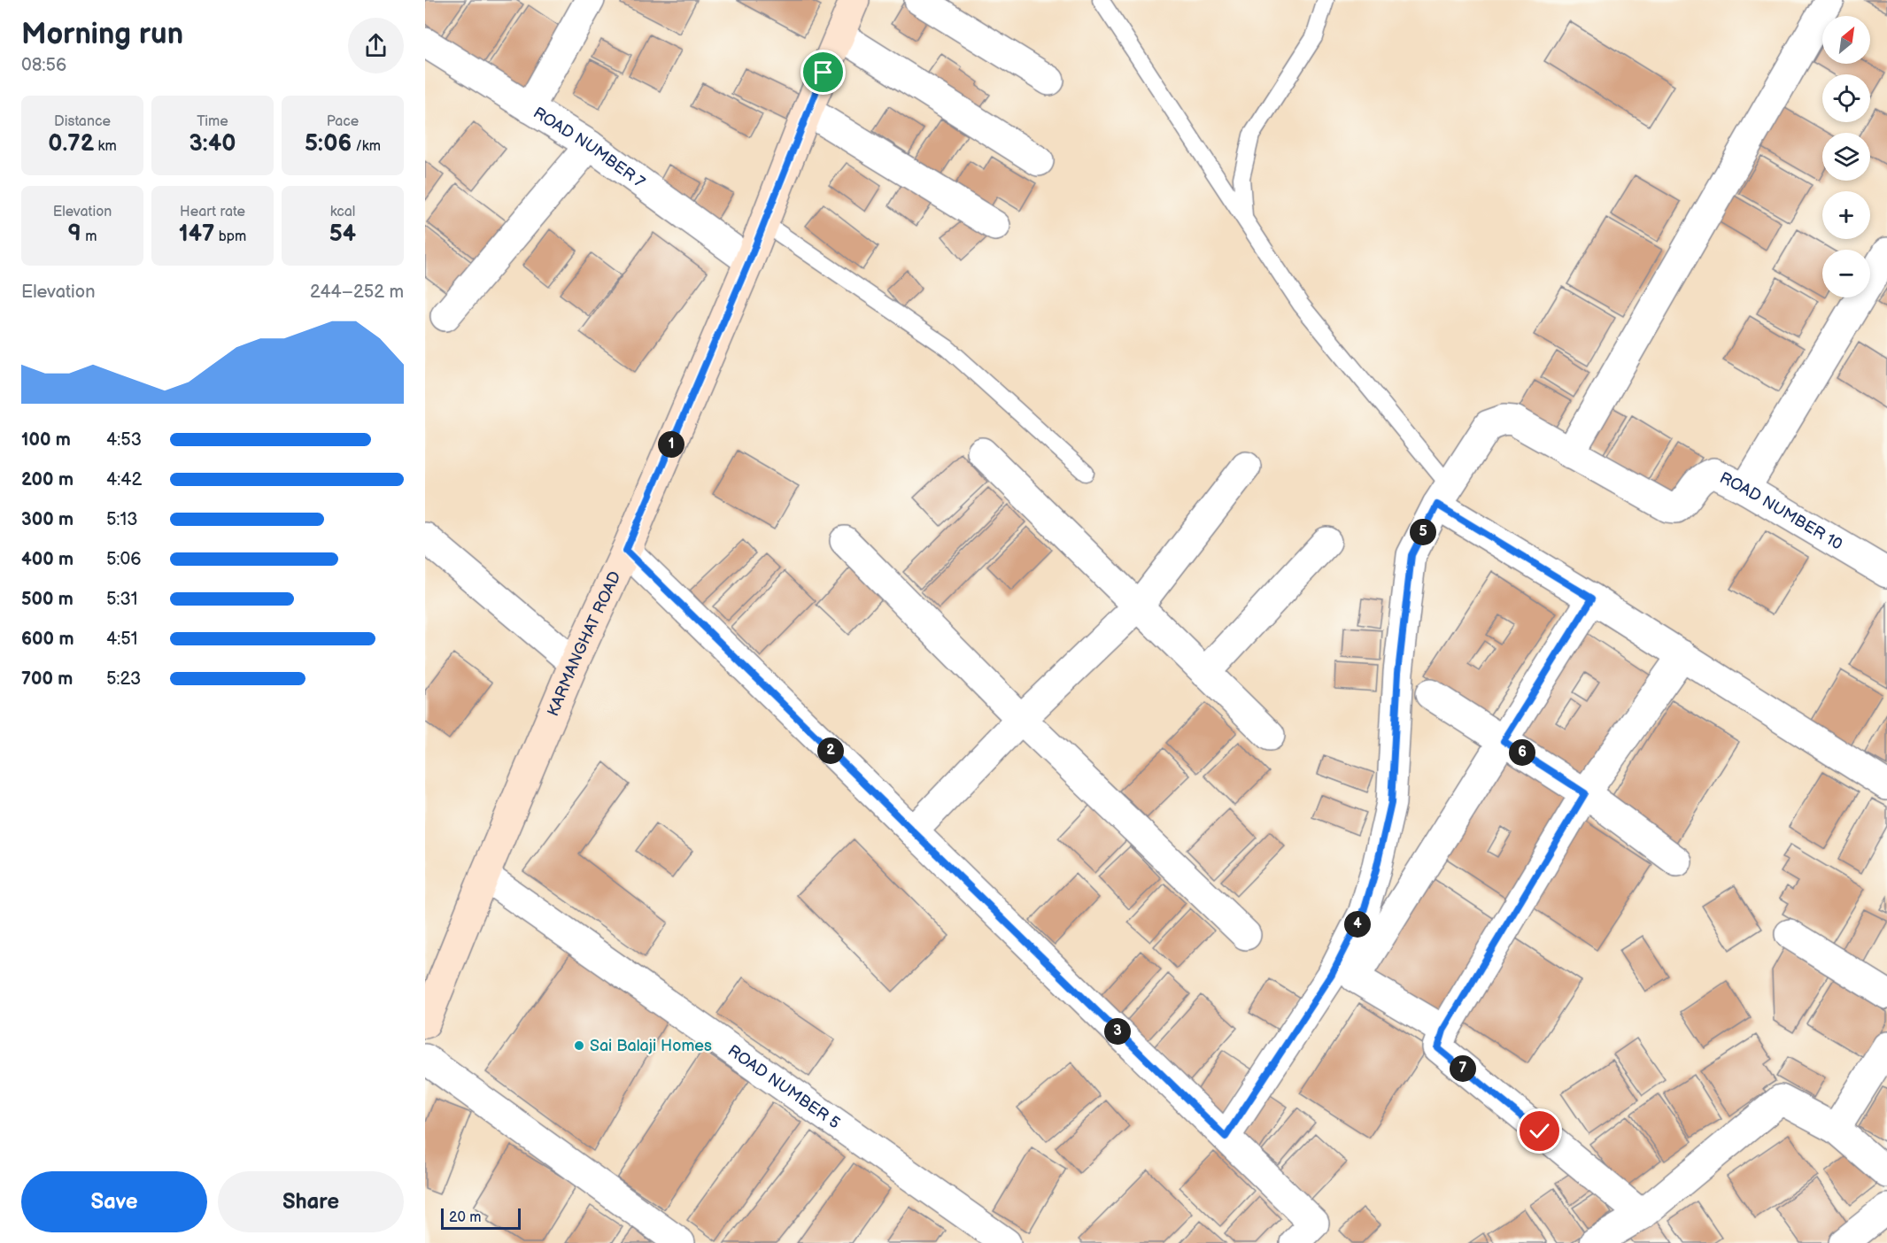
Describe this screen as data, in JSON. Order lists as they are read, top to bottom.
{
  "streets": {
    "main road": ["KARMANGHAT ROAD"],
    "street": ["ROAD NUMBER 7", "ROAD NUMBER 10", "ROAD NUMBER 5"]
  },
  "crossings": [
    ["ROAD NUMBER 7", "KARMANGHAT ROAD"],
    ["KARMANGHAT ROAD", "ROAD NUMBER 5"]
  ],
  "places": ["Sai Balaji Homes"],
  "scale_bar": "20 m",
  "north": "top right",
  "page": {
    "heading": ["Morning run", "08:56"],
    "map_buttons": ["+", "−"],
    "stats": [
      ["Distance", "0.72 km"],
      ["Time", "3:40"],
      ["Pace", "5:06 /km"],
      ["Elevation", "9 m"],
      ["Heart rate", "147 bpm"],
      ["kcal", "54"]
    ],
    "chart": ["Elevation", "244–252 m"],
    "list": [
      {
        "name": "100 m",
        "note": "4:53"
      },
      {
        "name": "200 m",
        "note": "4:42"
      },
      {
        "name": "300 m",
        "note": "5:13"
      },
      {
        "name": "400 m",
        "note": "5:06"
      },
      {
        "name": "500 m",
        "note": "5:31"
      },
      {
        "name": "600 m",
        "note": "4:51"
      },
      {
        "name": "700 m",
        "note": "5:23"
      }
    ],
    "pins": [
      "1",
      "5",
      "2",
      "6",
      "4",
      "3",
      "7"
    ],
    "buttons": ["Save", "Share"],
    "scale": "20 m"
  }
}
